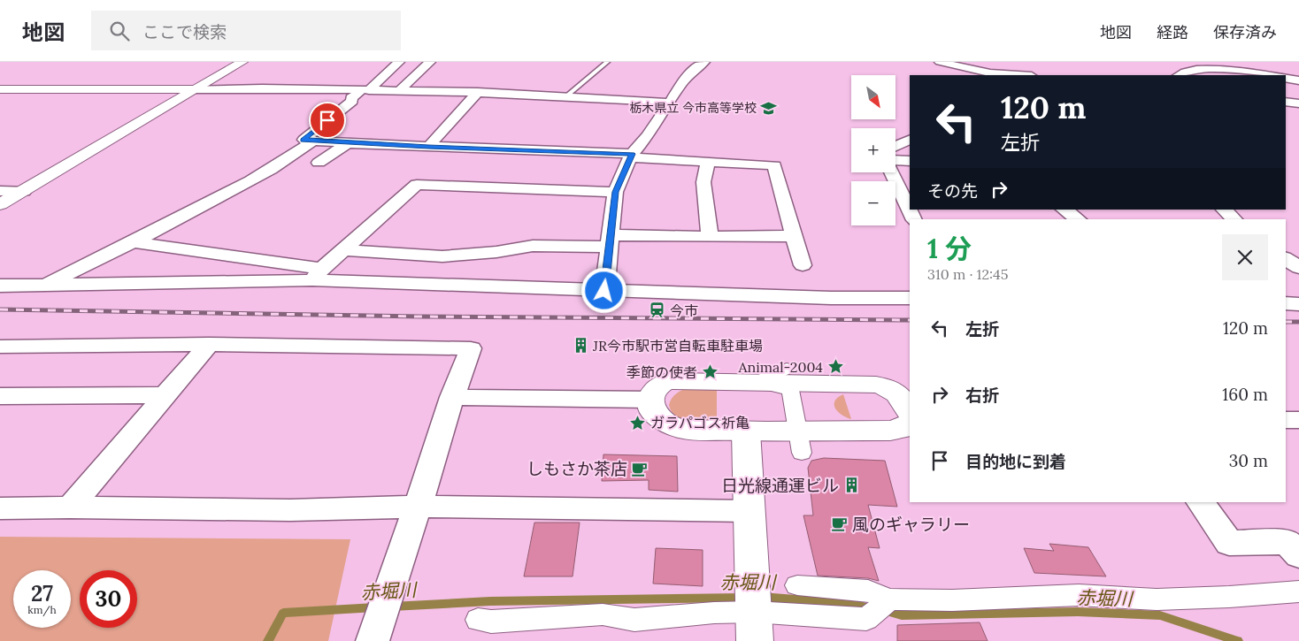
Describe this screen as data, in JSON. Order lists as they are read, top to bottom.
{
  "water": ["赤堀川"],
  "places": {
    "school or university": ["栃木県立 今市高等学校"],
    "station": ["今市"],
    "building": ["JR今市駅市営自転車駐車場", "日光線通運ビル"],
    "place": ["Animal-2004", "季節の使者", "ガラパゴス祈亀"],
    "cafe": ["しもさか茶店", "風のギャラリー"]
  },
  "north": "bottom right",
  "page": {
    "header": "地図",
    "search": "ここで検索",
    "nav": ["地図", "経路", "保存済み"],
    "map_buttons": ["+", "−"],
    "turn": ["120 m", "左折"],
    "then": "その先",
    "heading": ["1 分", "310 m · 12:45"],
    "list": [
      {
        "name": "左折",
        "value": "120 m"
      },
      {
        "name": "右折",
        "value": "160 m"
      },
      {
        "name": "目的地に到着",
        "value": "30 m"
      }
    ],
    "speed": "27 km/h",
    "limit": "30"
  }
}
